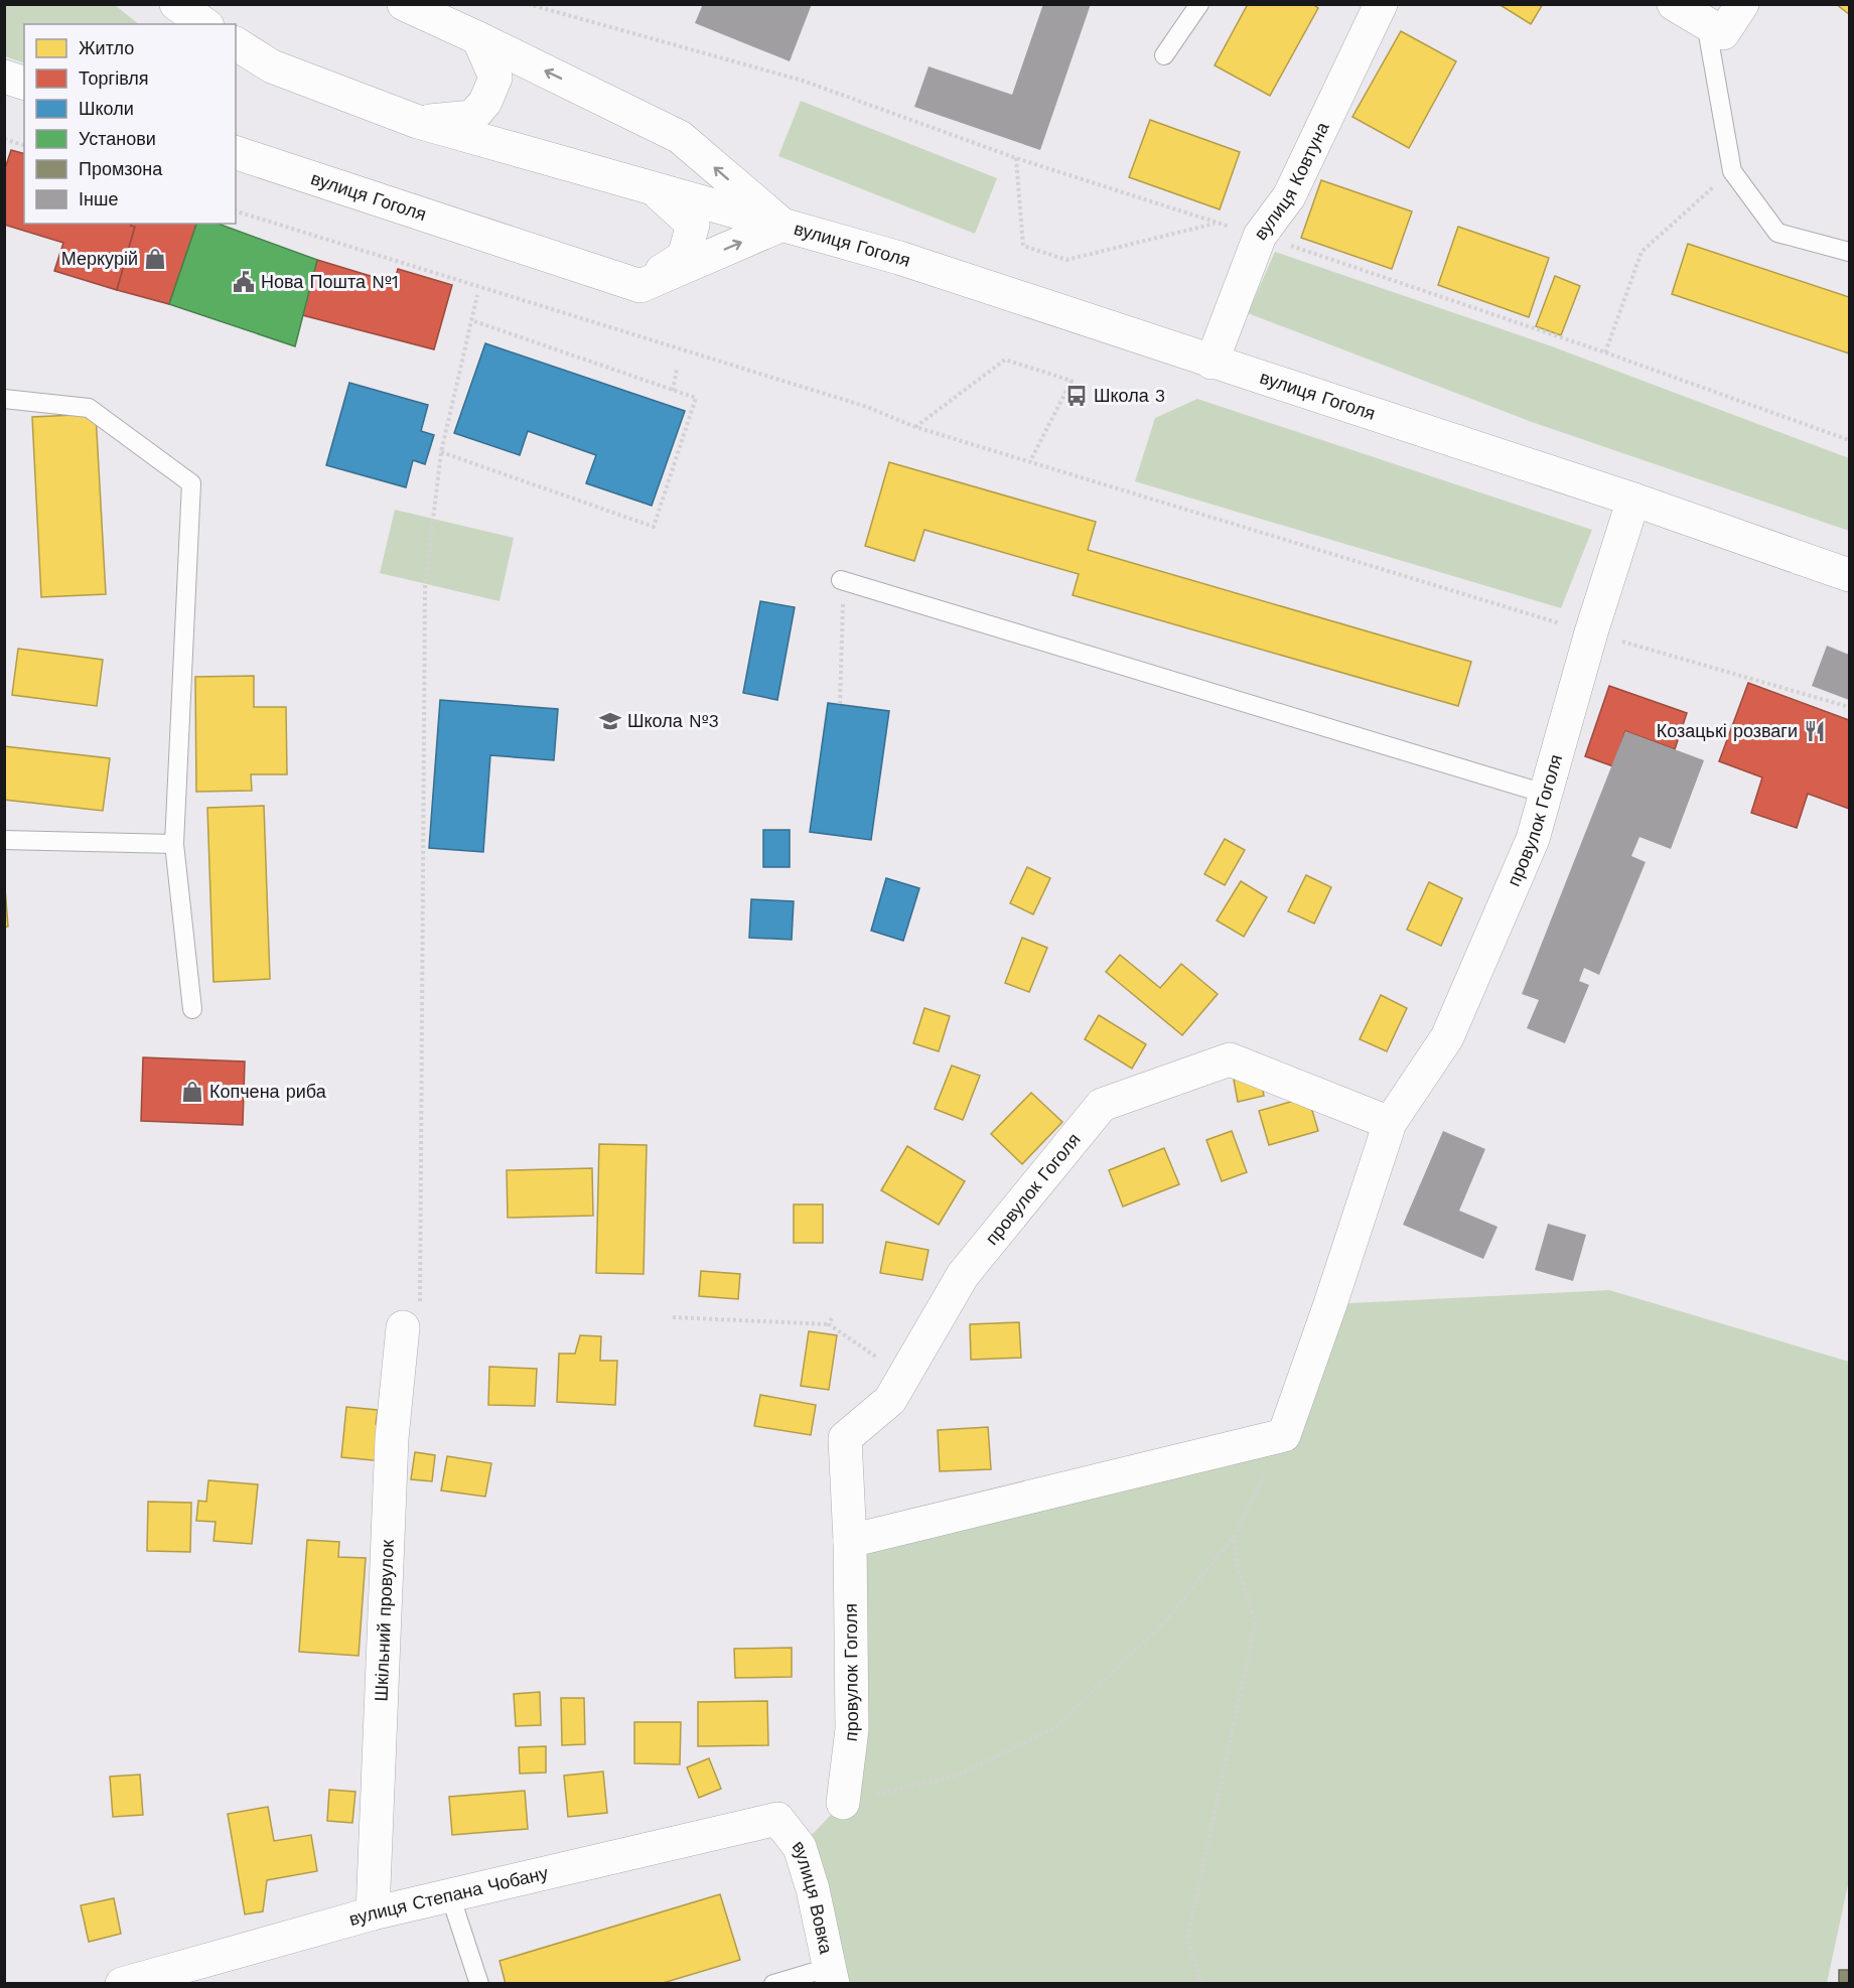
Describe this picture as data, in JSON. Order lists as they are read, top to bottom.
{
  "streets": {
    "street": [
      "вулиця Ковтуна",
      "вулиця Гоголя",
      "провулок Гоголя",
      "Шкільний провулок",
      "вулиця Степана Чобану",
      "вулиця Вовка"
    ]
  },
  "crossings": [
    ["вулиця Ковтуна", "вулиця Гоголя"],
    ["вулиця Гоголя", "провулок Гоголя"],
    ["Шкільний провулок", "вулиця Степана Чобану"],
    ["вулиця Степана Чобану", "вулиця Вовка"]
  ],
  "places": {
    "shop": ["Меркурій", "Копчена риба"],
    "public building": ["Нова Пошта №1"],
    "bus stop": ["Школа 3"],
    "school or university": ["Школа №3"],
    "restaurant": ["Козацькі розваги"]
  },
  "legend": [
    "Житло",
    "Торгівля",
    "Школи",
    "Установи",
    "Промзона",
    "Інше"
  ]
}
